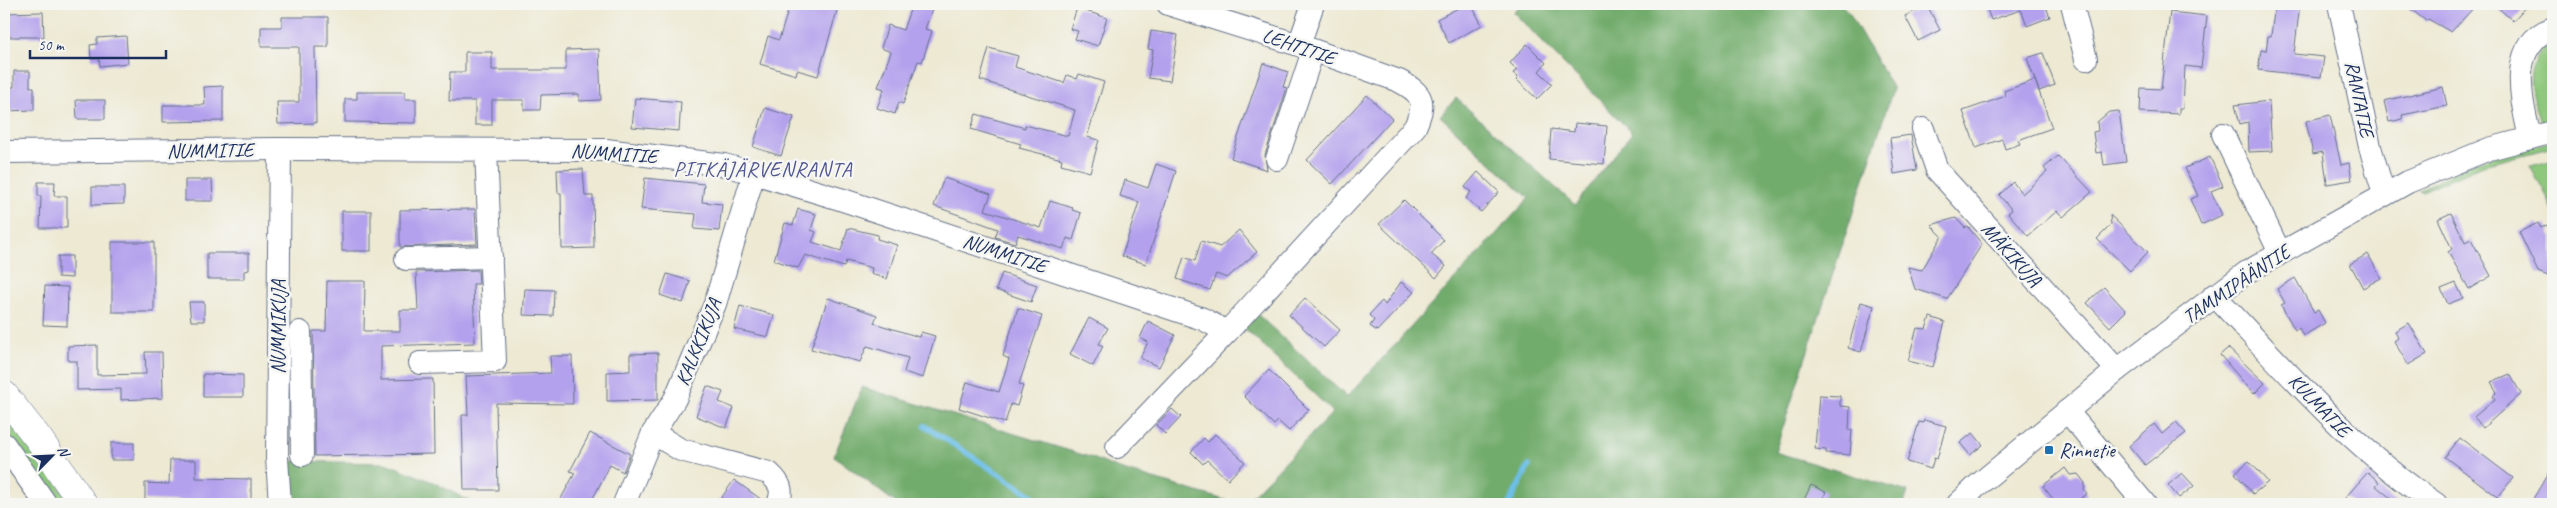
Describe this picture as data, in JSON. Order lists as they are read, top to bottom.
{
  "streets": {
    "street": [
      "LEHTITIE",
      "RANTATIE",
      "NUMMITIE",
      "MÄKIKUJA",
      "TAMMIPÄÄNTIE",
      "NUMMIKUJA",
      "KALKKIKUJA",
      "KULMATIE"
    ]
  },
  "crossings": [
    ["LEHTITIE", "NUMMITIE"],
    ["RANTATIE", "TAMMIPÄÄNTIE"],
    ["NUMMITIE", "NUMMIKUJA"],
    ["NUMMITIE", "KALKKIKUJA"],
    ["MÄKIKUJA", "TAMMIPÄÄNTIE"],
    ["TAMMIPÄÄNTIE", "KULMATIE"]
  ],
  "districts": ["PITKÄJÄRVENRANTA"],
  "places": {
    "transit": ["Rinnetie"]
  },
  "scale_bar": "50 m",
  "north": "top right"
}
